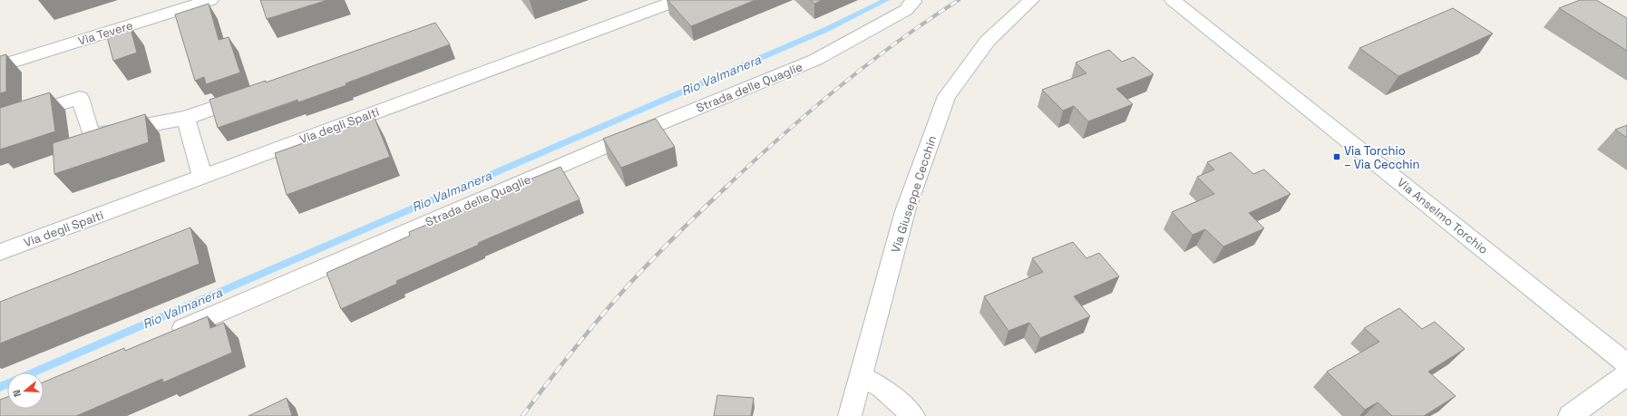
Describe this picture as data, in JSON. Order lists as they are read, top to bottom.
{
  "streets": {
    "street": [
      "Via Tevere",
      "Strada delle Quaglie",
      "Via degli Spalti",
      "Via Giuseppe Cecchin",
      "Via Anselmo Torchio"
    ]
  },
  "water": ["Rio Valmanera"],
  "places": {
    "transit": ["Via Torchio – Via Cecchin"]
  },
  "north": "left"
}
